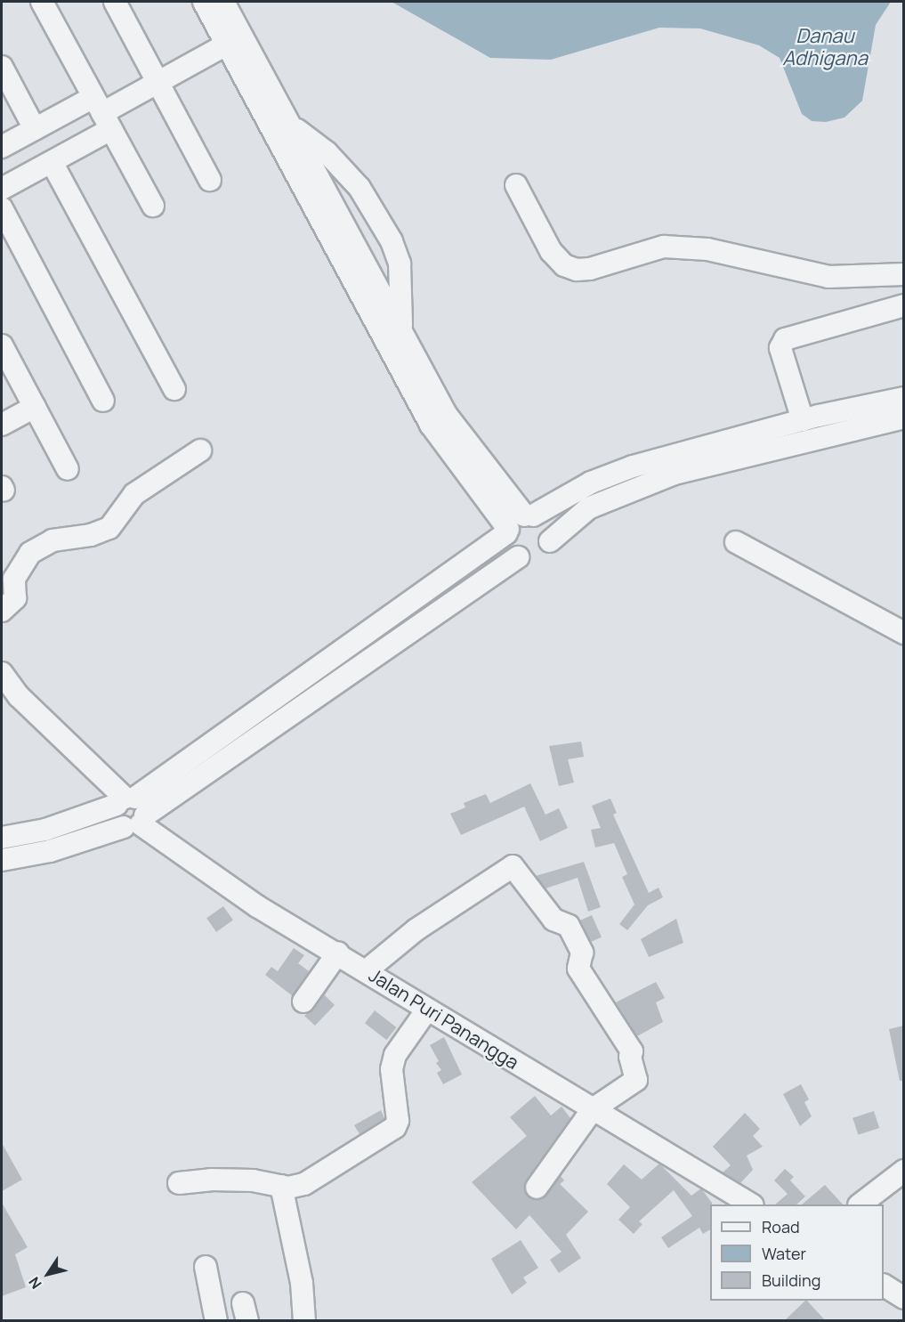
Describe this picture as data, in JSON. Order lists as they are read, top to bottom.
{
  "streets": {
    "street": ["Jalan Puri Panangga"]
  },
  "water": ["Danau Adhigana"],
  "legend": ["Road", "Water", "Building"],
  "north": "bottom left"
}
